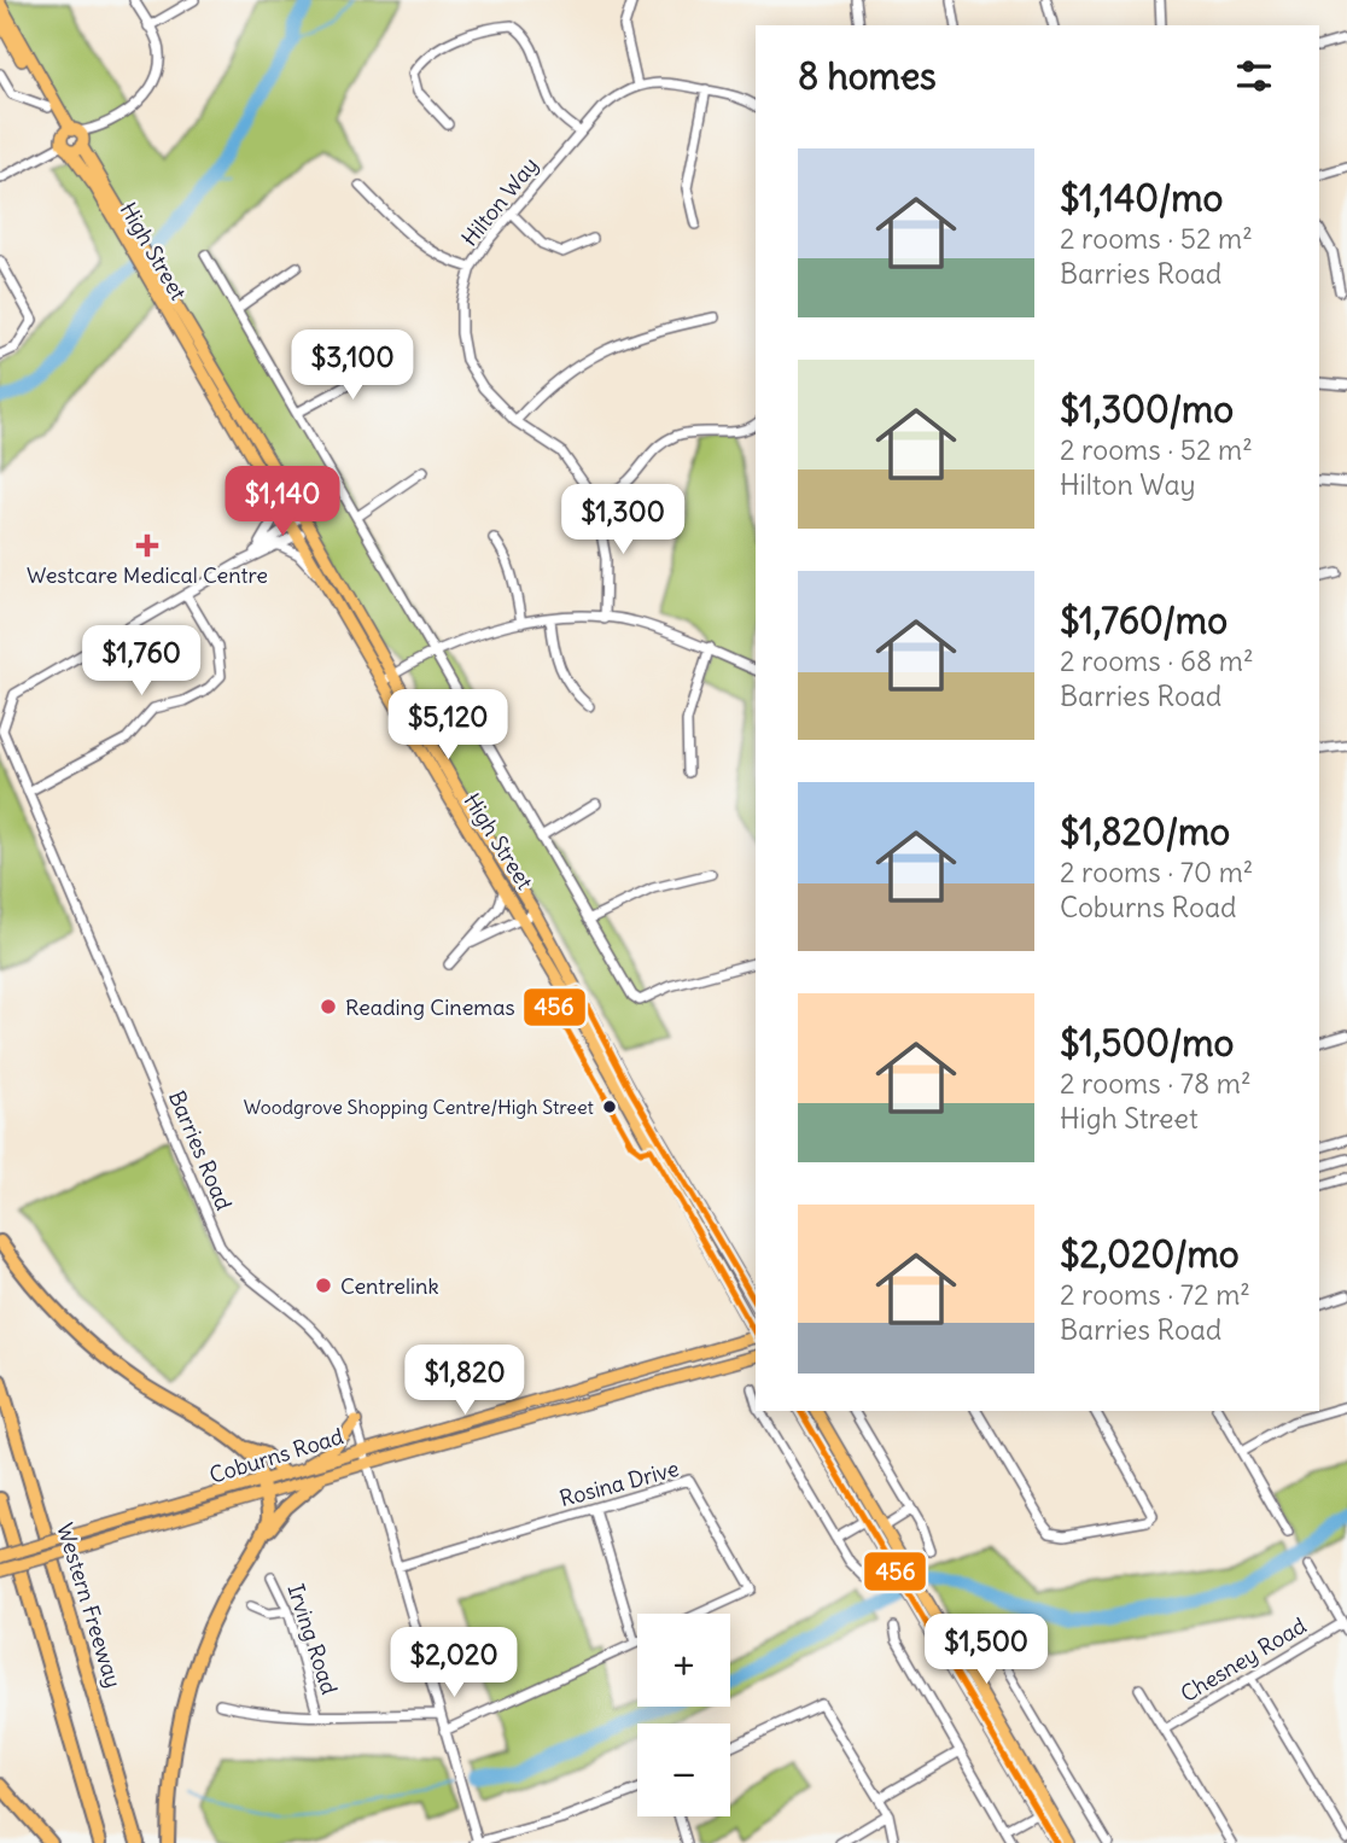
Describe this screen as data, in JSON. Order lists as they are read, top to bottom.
{
  "streets": {
    "highway": ["Western Freeway"],
    "main road": ["High Street", "Coburns Road"],
    "street": [
      "Hilton Way",
      "Barries Road",
      "Rosina Drive",
      "Irving Road",
      "Chesney Road"
    ]
  },
  "crossings": [
    ["High Street", "Barries Road"],
    ["Barries Road", "Coburns Road"],
    ["Barries Road", "Rosina Drive"]
  ],
  "places": {
    "health": ["Westcare Medical Centre"],
    "other": ["Reading Cinemas", "Woodgrove Shopping Centre/High Street", "Centrelink"]
  },
  "lines": ["transit line 456"],
  "page": {
    "heading": "8 homes",
    "list": [
      {
        "name": "$1,140/mo",
        "note": "2 rooms · 52 m² · Barries Road"
      },
      {
        "name": "$1,300/mo",
        "note": "2 rooms · 52 m² · Hilton Way"
      },
      {
        "name": "$1,760/mo",
        "note": "2 rooms · 68 m² · Barries Road"
      },
      {
        "name": "$1,820/mo",
        "note": "2 rooms · 70 m² · Coburns Road"
      },
      {
        "name": "$1,500/mo",
        "note": "2 rooms · 78 m² · High Street"
      },
      {
        "name": "$2,020/mo",
        "note": "2 rooms · 72 m² · Barries Road"
      }
    ],
    "price": [
      "$3,100",
      "$1,140",
      "$1,300",
      "$1,760",
      "$5,120",
      "$1,820",
      "$1,500",
      "$2,020"
    ],
    "map_buttons": ["+", "−"]
  }
}
